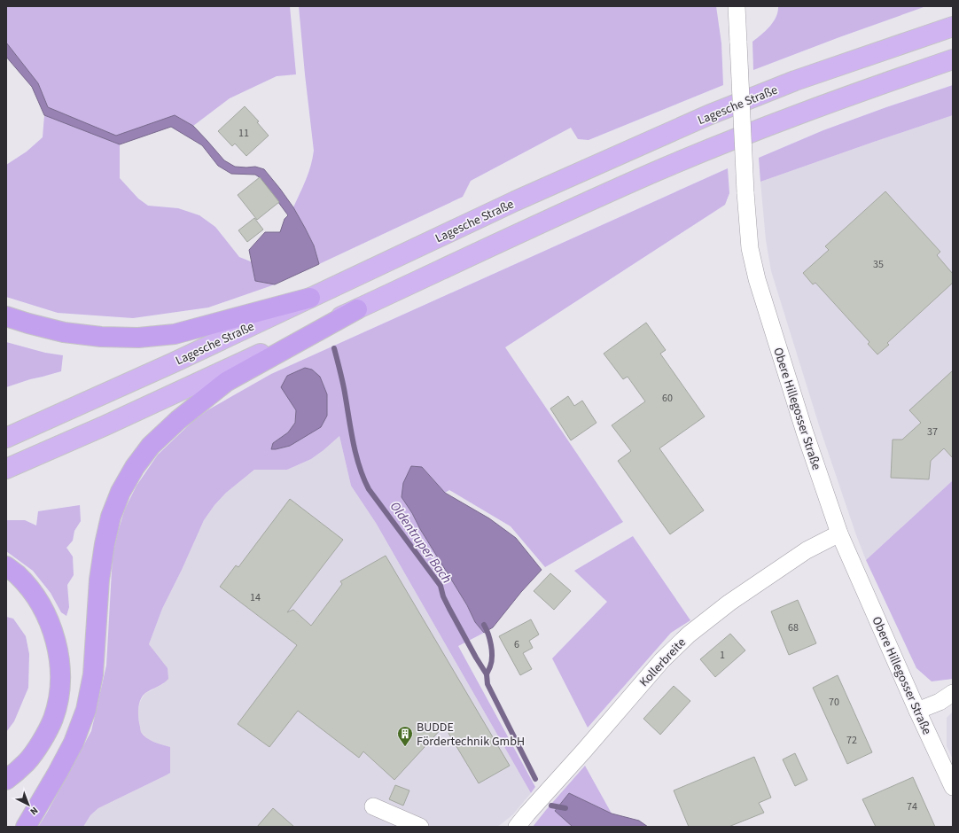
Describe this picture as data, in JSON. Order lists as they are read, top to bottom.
{
  "streets": {
    "highway": ["Lagesche Straße"],
    "street": ["Obere Hillegosser Straße", "Kollerbreite"]
  },
  "crossings": [
    ["Obere Hillegosser Straße", "Kollerbreite"]
  ],
  "water": ["Oldentruper Bach"],
  "places": {
    "building": ["BUDDE Fördertechnik GmbH"]
  },
  "house_numbers": [
    "11",
    "35",
    "60",
    "37",
    "14",
    "68",
    "6",
    "1",
    "70",
    "72",
    "74"
  ],
  "north": "bottom right"
}
